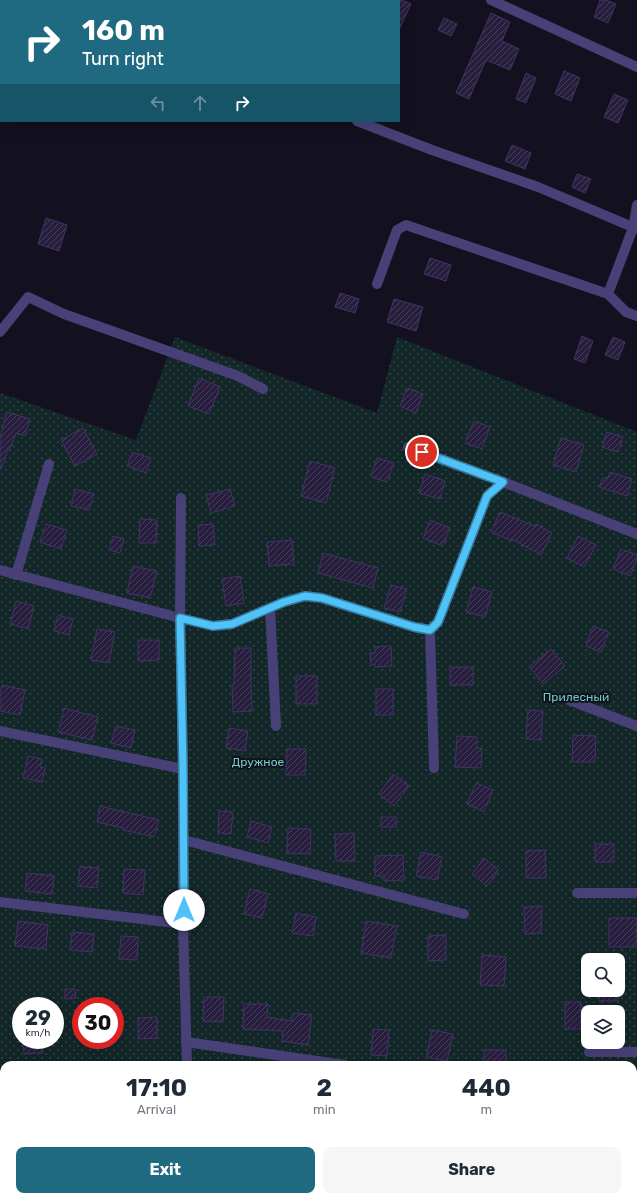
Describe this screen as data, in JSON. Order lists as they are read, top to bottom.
{
  "parks": ["Прилесный", "Дружное"],
  "page": {
    "turn": ["160 m", "Turn right"],
    "speed": "29 km/h",
    "limit": "30",
    "eta": [
      "17:10",
      "Arrival",
      "2",
      "min",
      "440",
      "m"
    ],
    "buttons": ["Exit", "Share"]
  }
}
